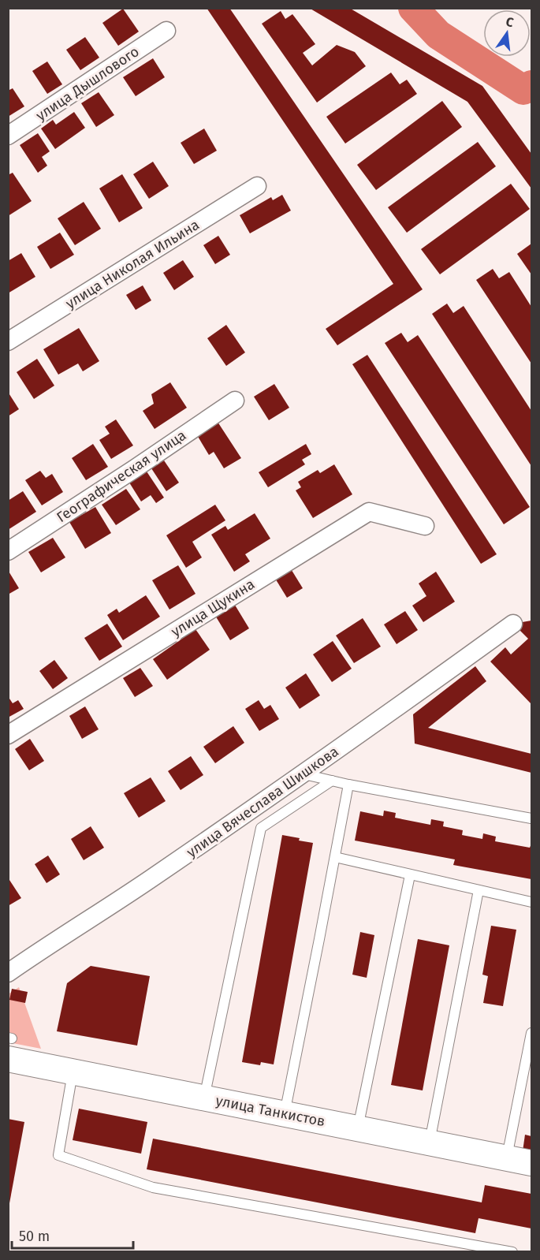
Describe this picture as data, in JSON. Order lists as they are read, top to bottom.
{
  "streets": {
    "main road": ["улица Танкистов"],
    "street": [
      "улица Дышлового",
      "улица Николая Ильина",
      "Географическая улица",
      "улица Щукина",
      "улица Вячеслава Шишкова"
    ]
  },
  "scale_bar": "50 m",
  "north": "top"
}
